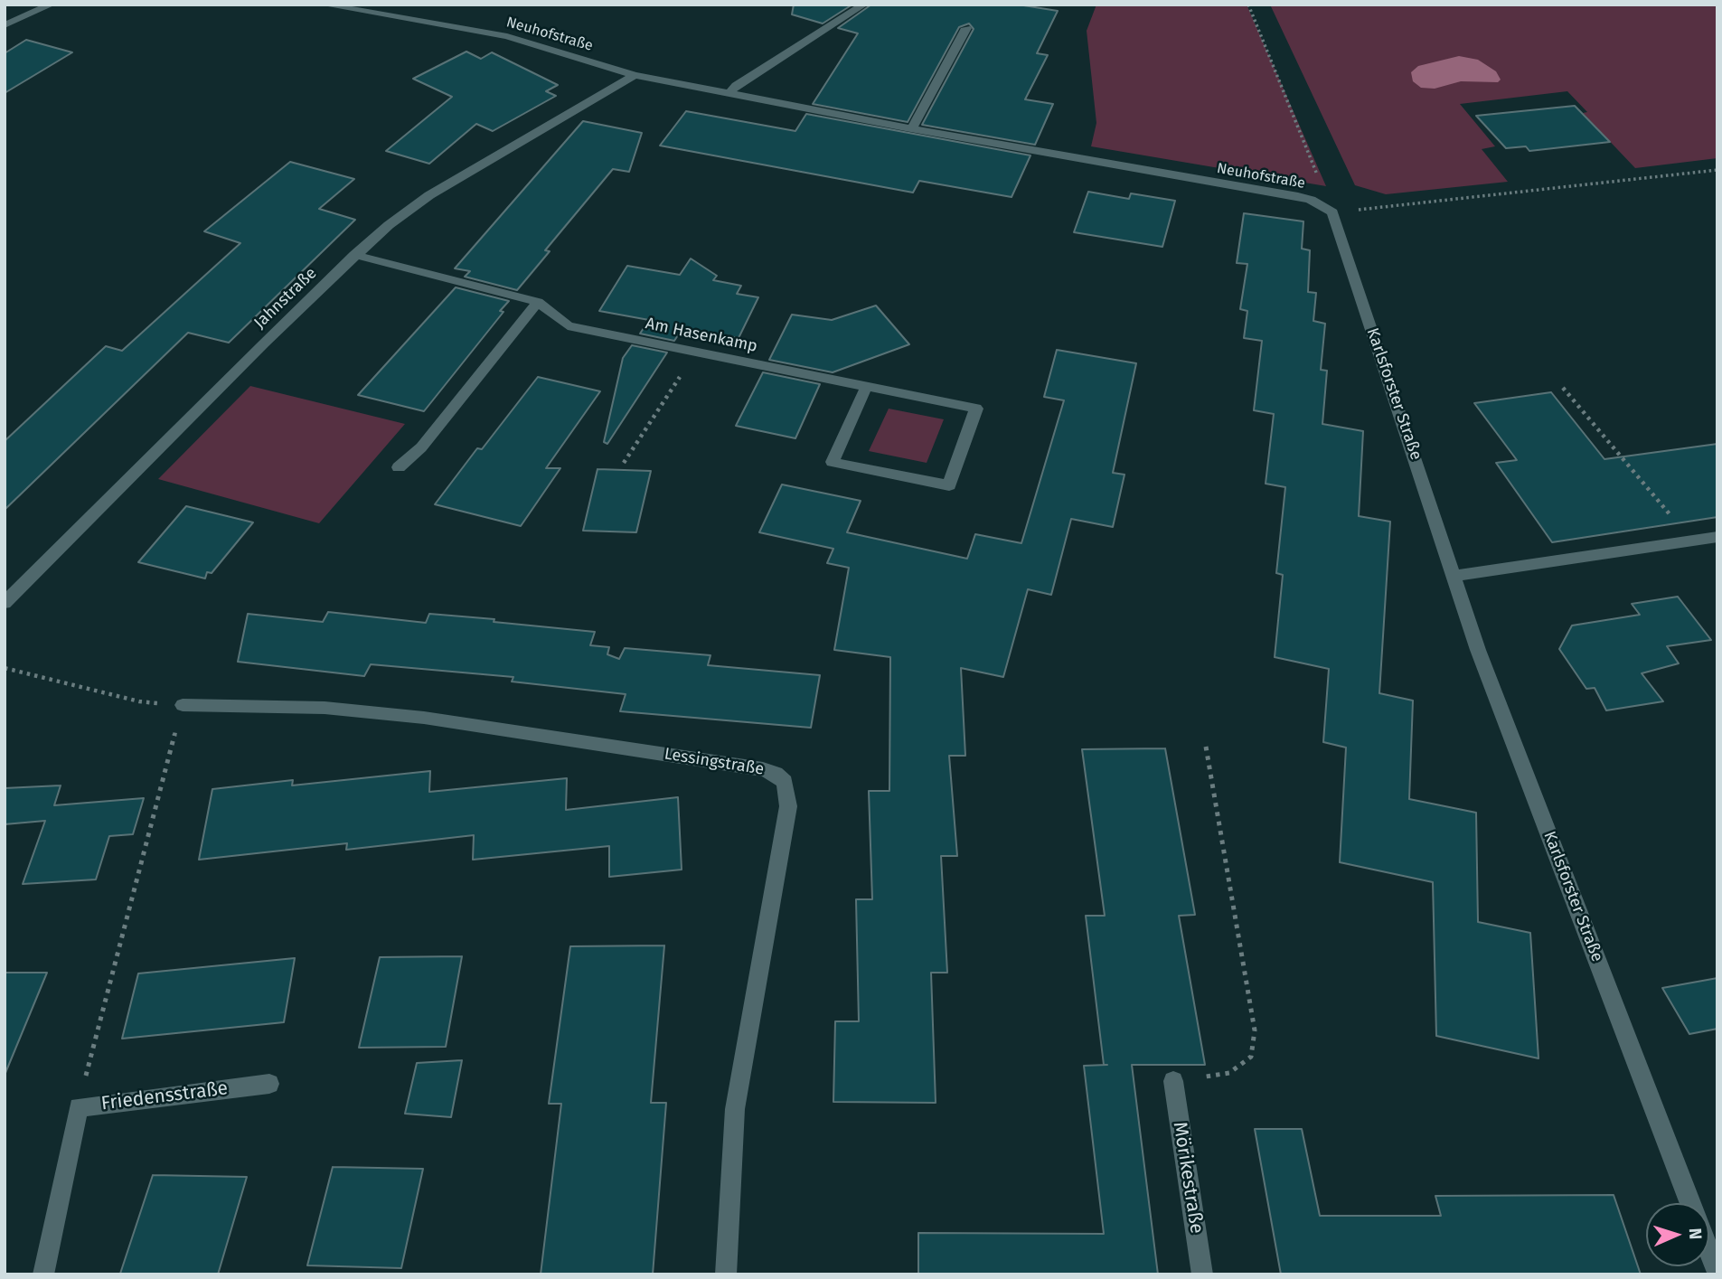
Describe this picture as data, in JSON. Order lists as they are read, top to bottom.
{
  "streets": {
    "street": [
      "Neuhofstraße",
      "Jahnstraße",
      "Am Hasenkamp",
      "Karlsforster Straße",
      "Lessingstraße",
      "Friedensstraße",
      "Mörikestraße"
    ]
  },
  "crossings": [
    ["Neuhofstraße", "Jahnstraße"],
    ["Neuhofstraße", "Karlsforster Straße"],
    ["Jahnstraße", "Am Hasenkamp"]
  ],
  "north": "right"
}
